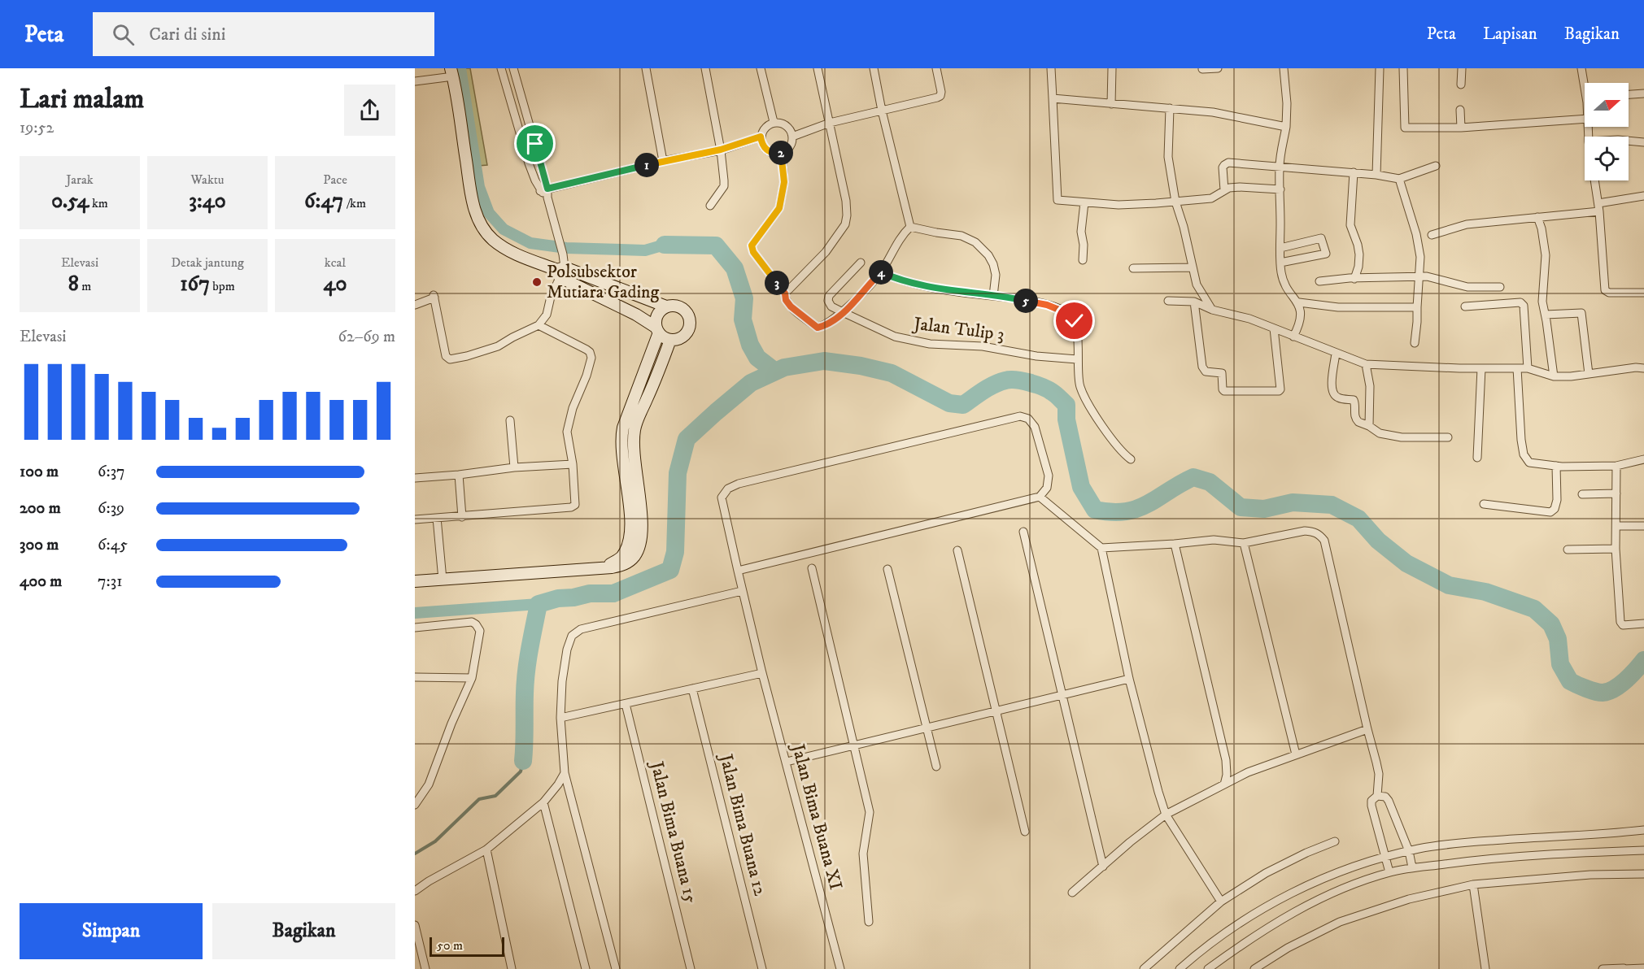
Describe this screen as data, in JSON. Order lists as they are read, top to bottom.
{
  "streets": {
    "street": [
      "Jalan Tulip 3",
      "Jalan Bima Buana XI",
      "Jalan Bima Buana 12",
      "Jalan Bima Buana 15"
    ]
  },
  "places": ["Polsubsektor Mutiara Gading"],
  "scale_bar": "50 m",
  "north": "right",
  "page": {
    "header": "Peta",
    "search": "Cari di sini",
    "nav": ["Peta", "Lapisan", "Bagikan"],
    "heading": ["Lari malam", "19:52"],
    "pins": [
      "2",
      "1",
      "4",
      "3",
      "5"
    ],
    "stats": [
      ["Jarak", "0.54 km"],
      ["Waktu", "3:40"],
      ["Pace", "6:47 /km"],
      ["Elevasi", "8 m"],
      ["Detak jantung", "167 bpm"],
      ["kcal", "40"]
    ],
    "chart": ["Elevasi", "62–69 m"],
    "list": [
      {
        "name": "100 m",
        "note": "6:37"
      },
      {
        "name": "200 m",
        "note": "6:39"
      },
      {
        "name": "300 m",
        "note": "6:45"
      },
      {
        "name": "400 m",
        "note": "7:31"
      }
    ],
    "buttons": ["Simpan", "Bagikan"],
    "scale": "50 m"
  }
}
